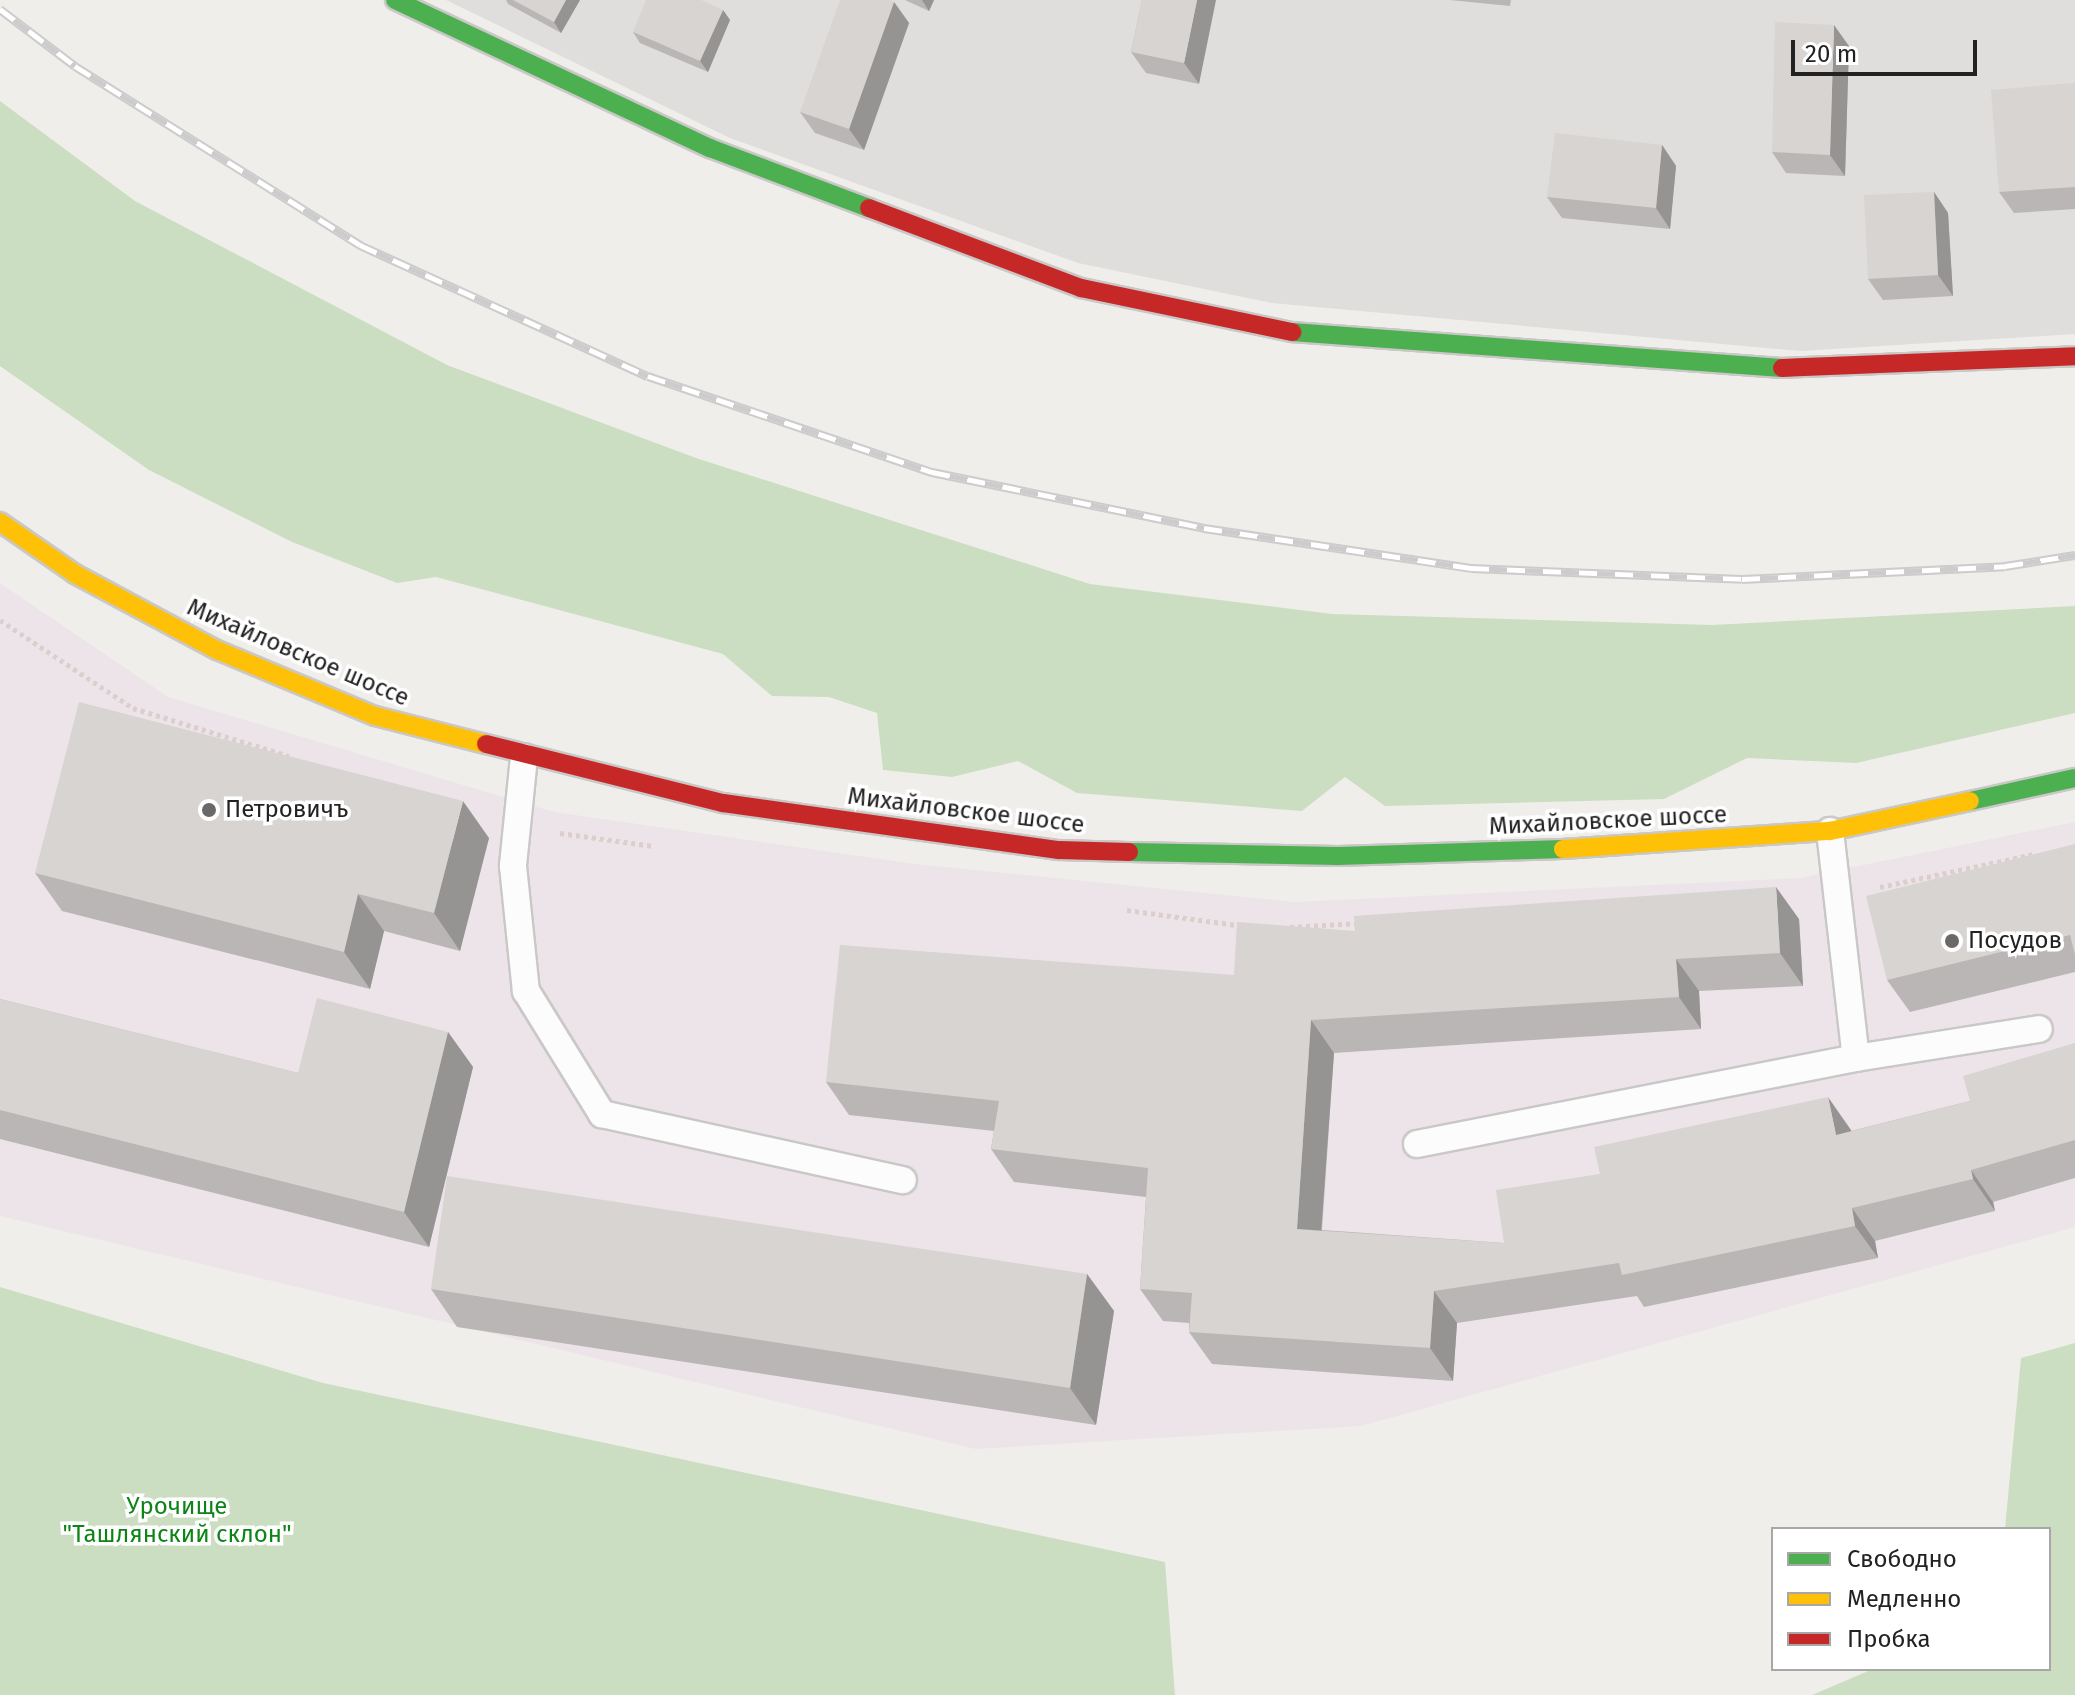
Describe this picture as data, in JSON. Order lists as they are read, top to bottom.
{
  "streets": {
    "main road": ["Михайловское шоссе"]
  },
  "parks": ["Урочище \"Ташлянский склон\""],
  "places": ["Петровичъ", "Посудов"],
  "legend": ["Свободно", "Медленно", "Пробка"],
  "scale_bar": "20 m"
}
